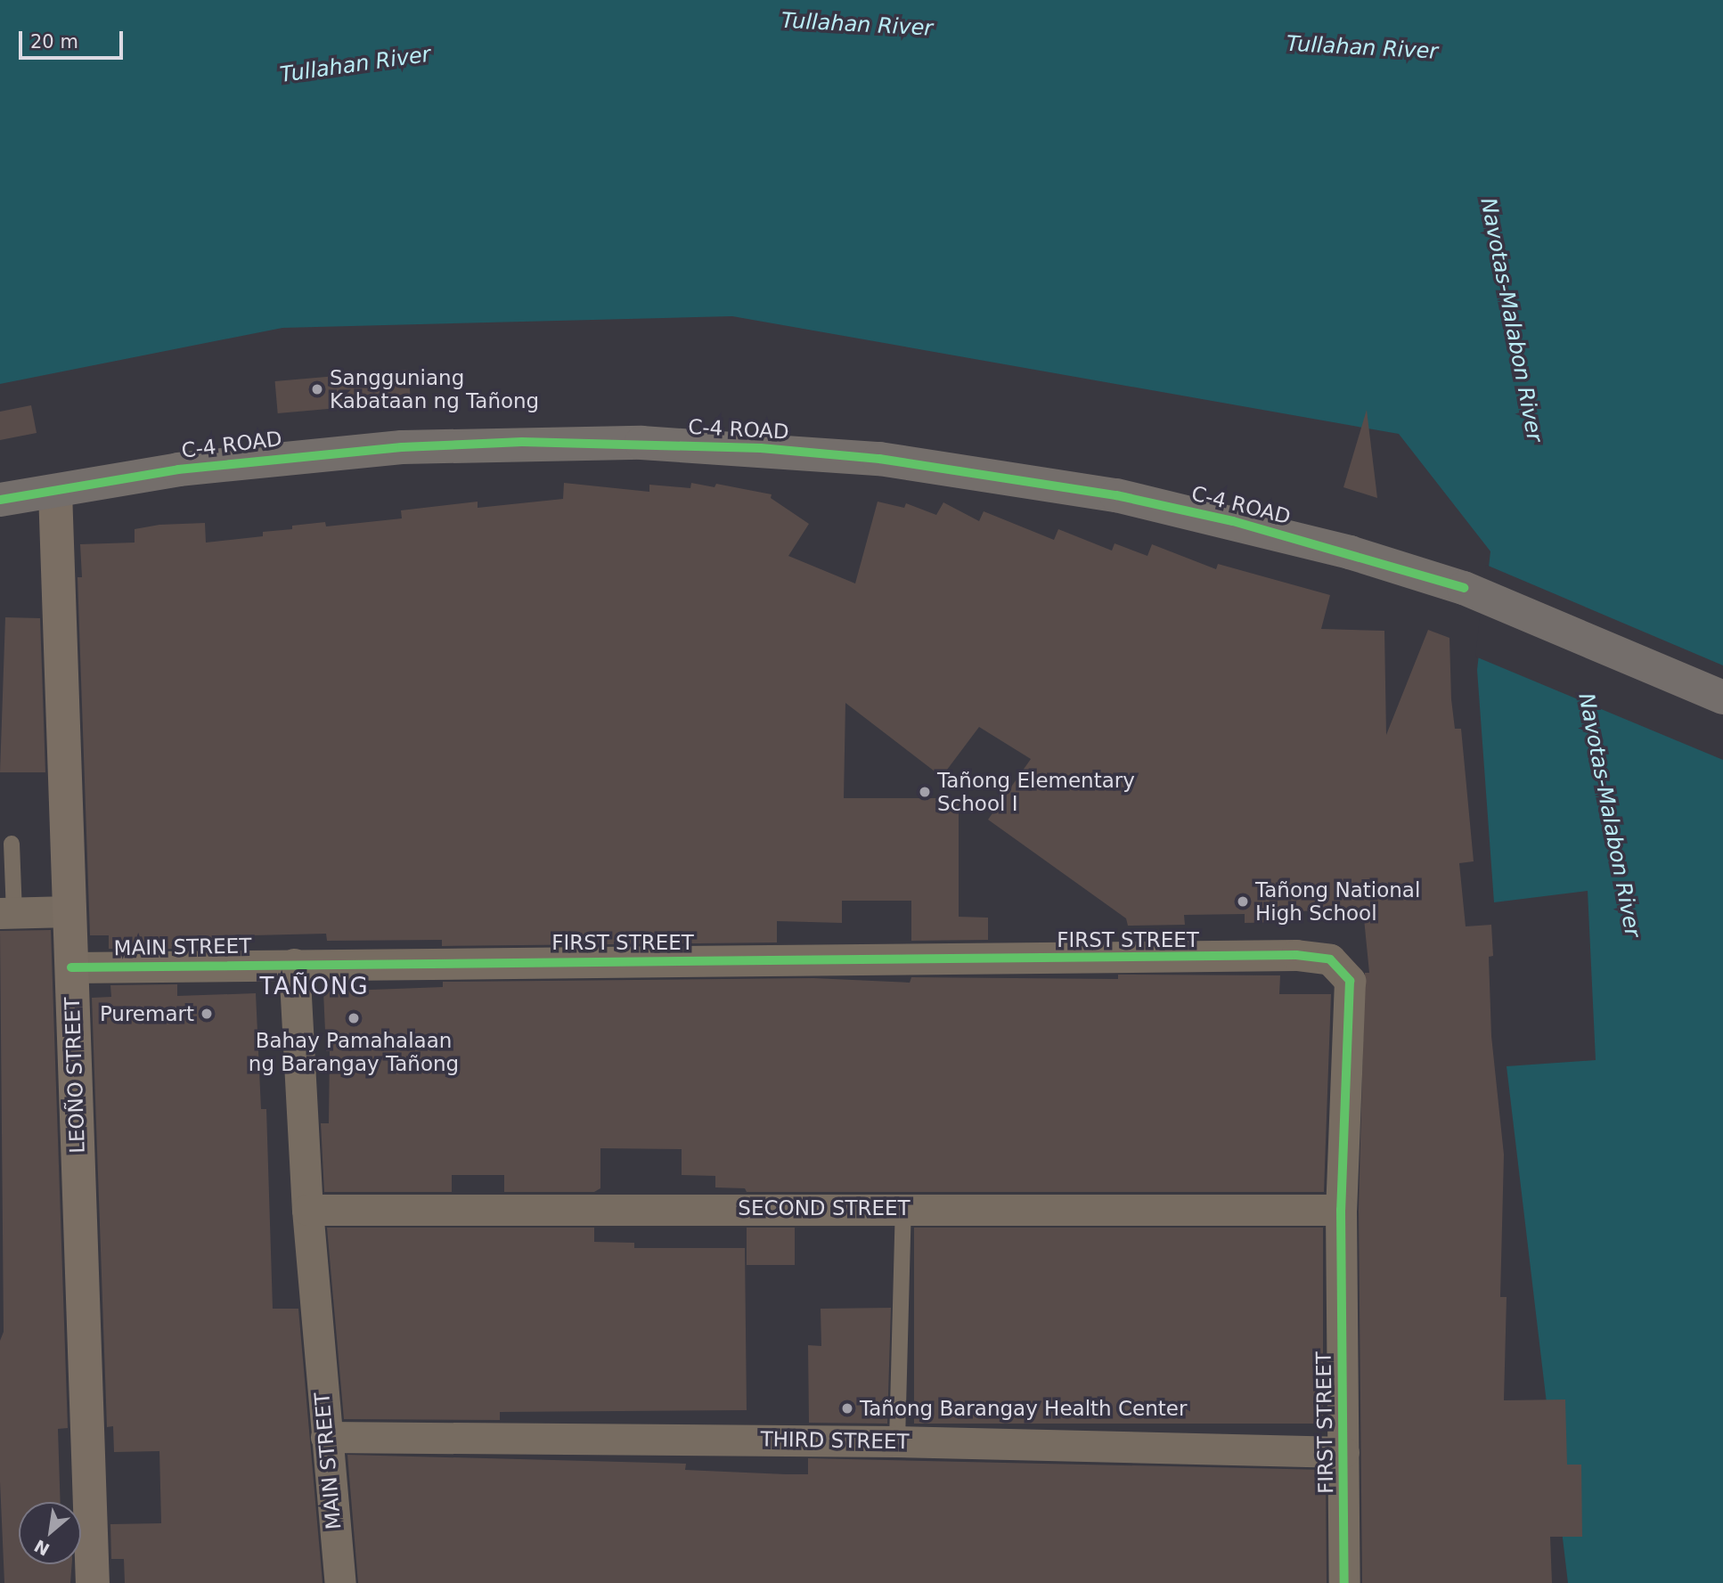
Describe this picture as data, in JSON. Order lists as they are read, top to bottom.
{
  "streets": {
    "highway": ["C-4 ROAD"],
    "main road": ["LEOÑO STREET"],
    "street": [
      "FIRST STREET",
      "MAIN STREET",
      "SECOND STREET",
      "THIRD STREET"
    ]
  },
  "crossings": [
    ["C-4 ROAD", "LEOÑO STREET"],
    ["FIRST STREET", "MAIN STREET"],
    ["FIRST STREET", "SECOND STREET"],
    ["FIRST STREET", "THIRD STREET"],
    ["MAIN STREET", "LEOÑO STREET"],
    ["MAIN STREET", "SECOND STREET"],
    ["MAIN STREET", "THIRD STREET"]
  ],
  "districts": ["TAÑONG"],
  "water": ["Tullahan River", "Navotas-Malabon River"],
  "places": [
    "Sangguniang Kabataan ng Tañong",
    "Tañong Elementary School Ⅰ",
    "Tañong National High School",
    "Puremart",
    "Bahay Pamahalaan ng Barangay Tañong",
    "Tañong Barangay Health Center"
  ],
  "scale_bar": "20 m",
  "north": "bottom left"
}
